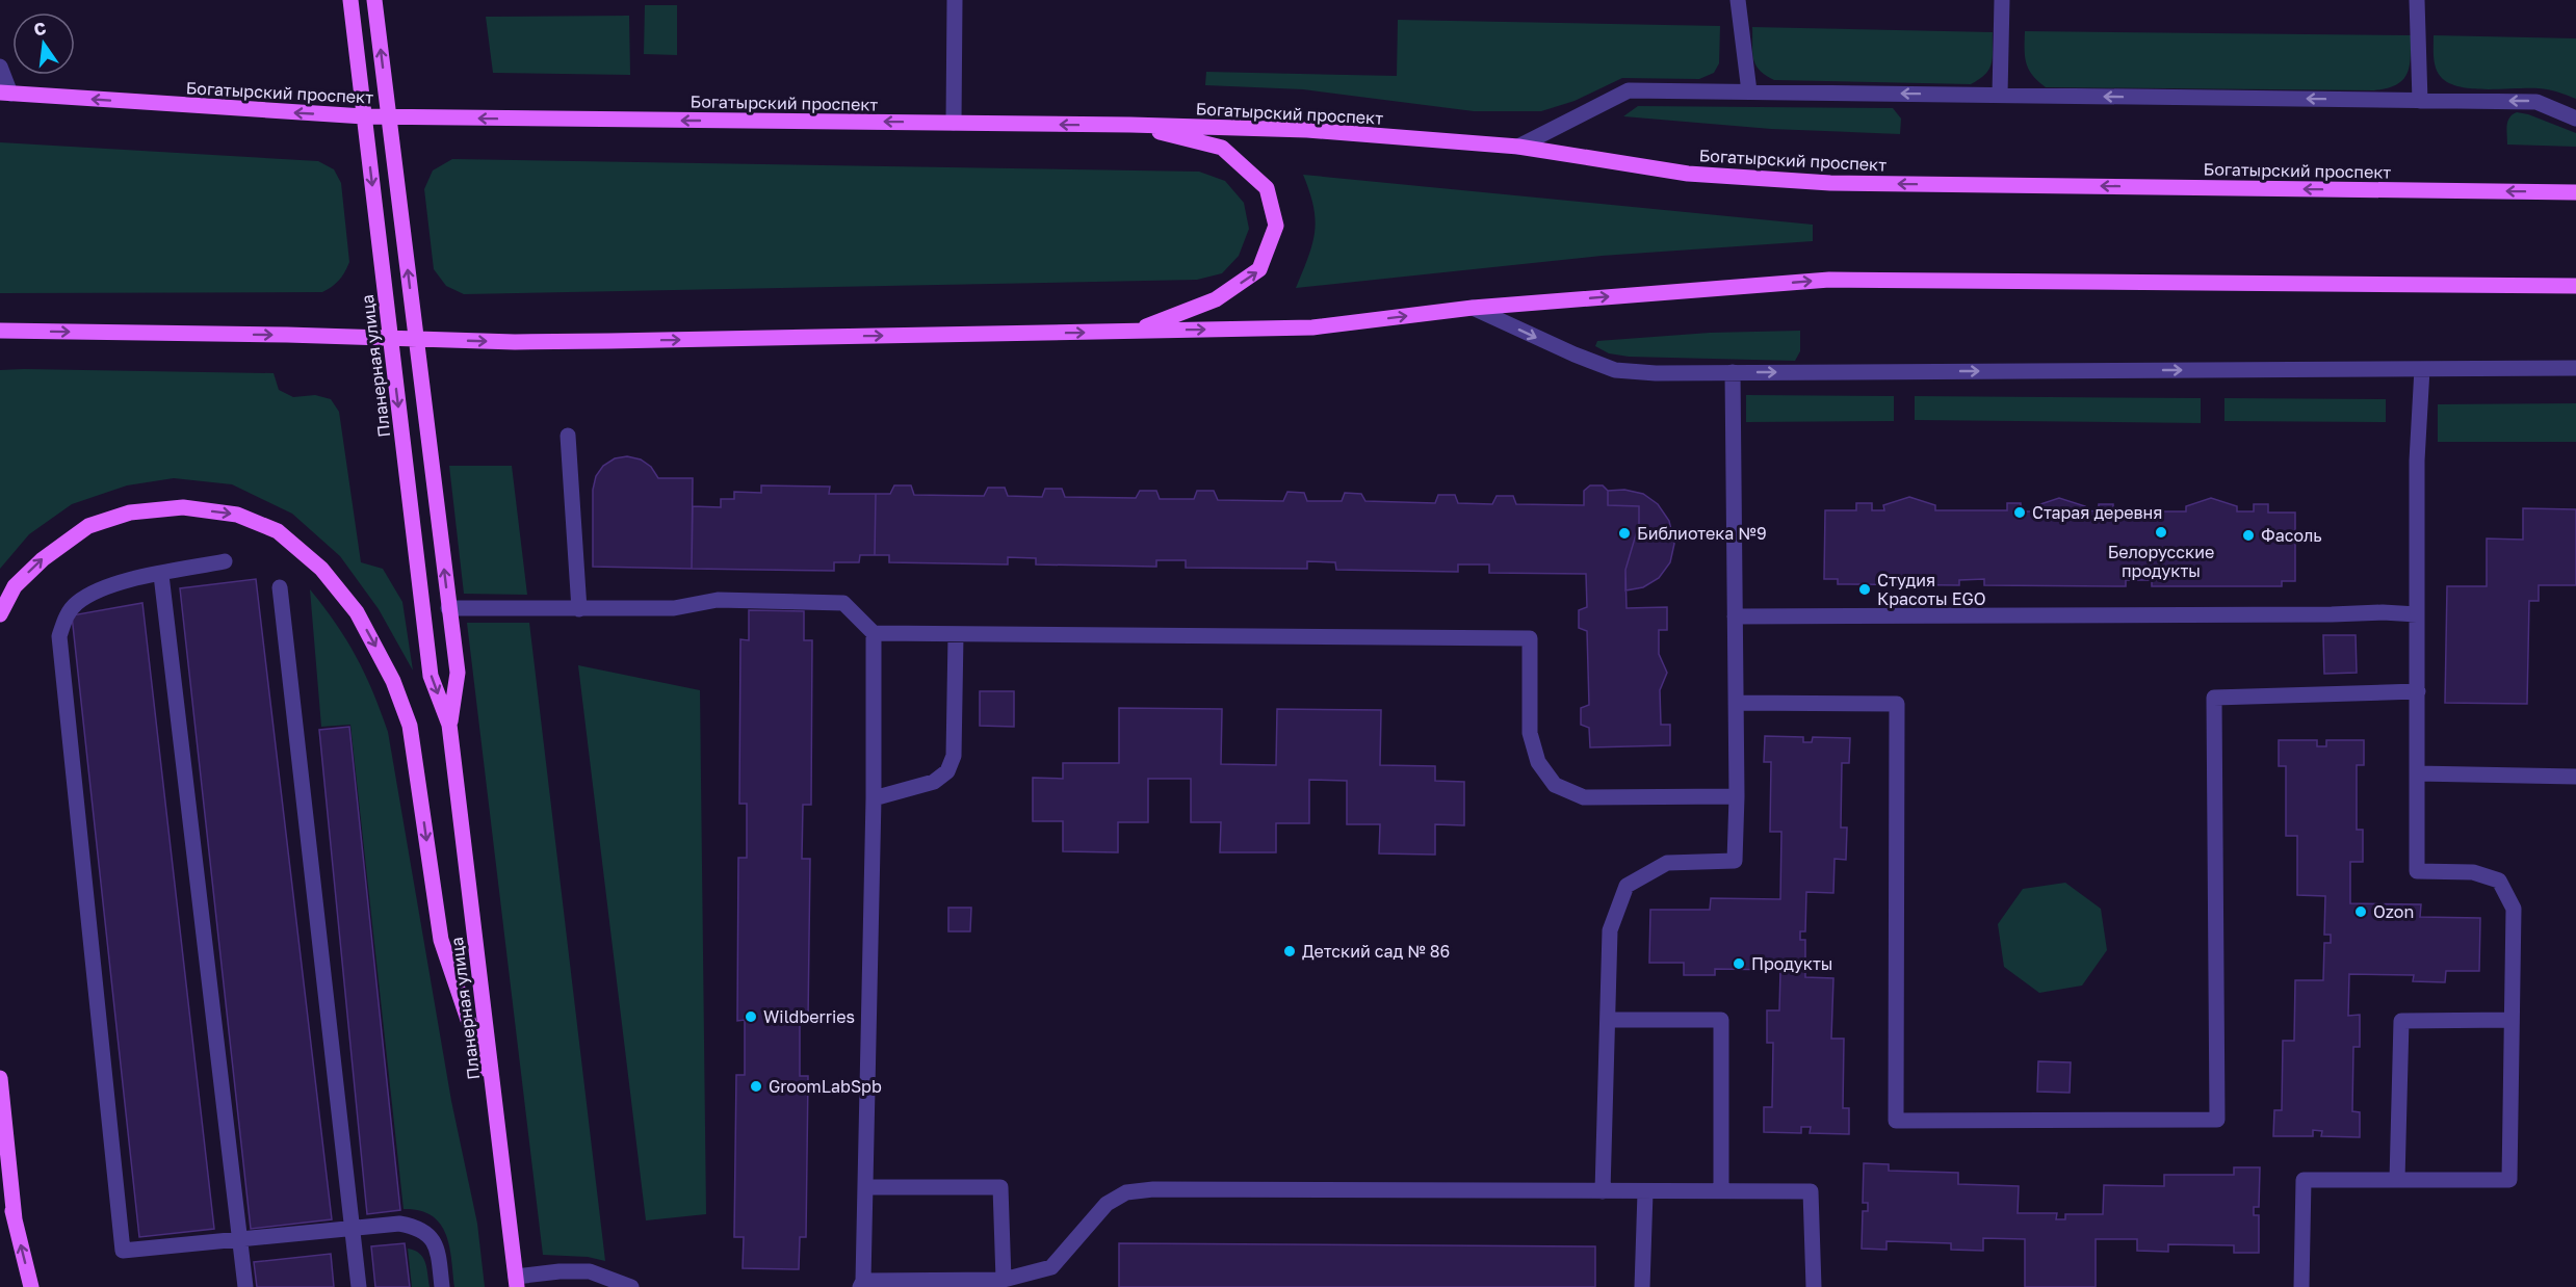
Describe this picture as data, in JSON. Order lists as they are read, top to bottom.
{
  "streets": {
    "main road": ["Богатырский проспект", "Планерная улица"]
  },
  "crossings": [
    ["Богатырский проспект", "Планерная улица"]
  ],
  "places": [
    "Старая деревня",
    "Белорусские продукты",
    "Библиотека №9",
    "Фасоль",
    "Студия Красоты EGO",
    "Ozon",
    "Детский сад № 86",
    "Продукты",
    "Wildberries",
    "GroomLabSpb"
  ],
  "north": "top"
}
